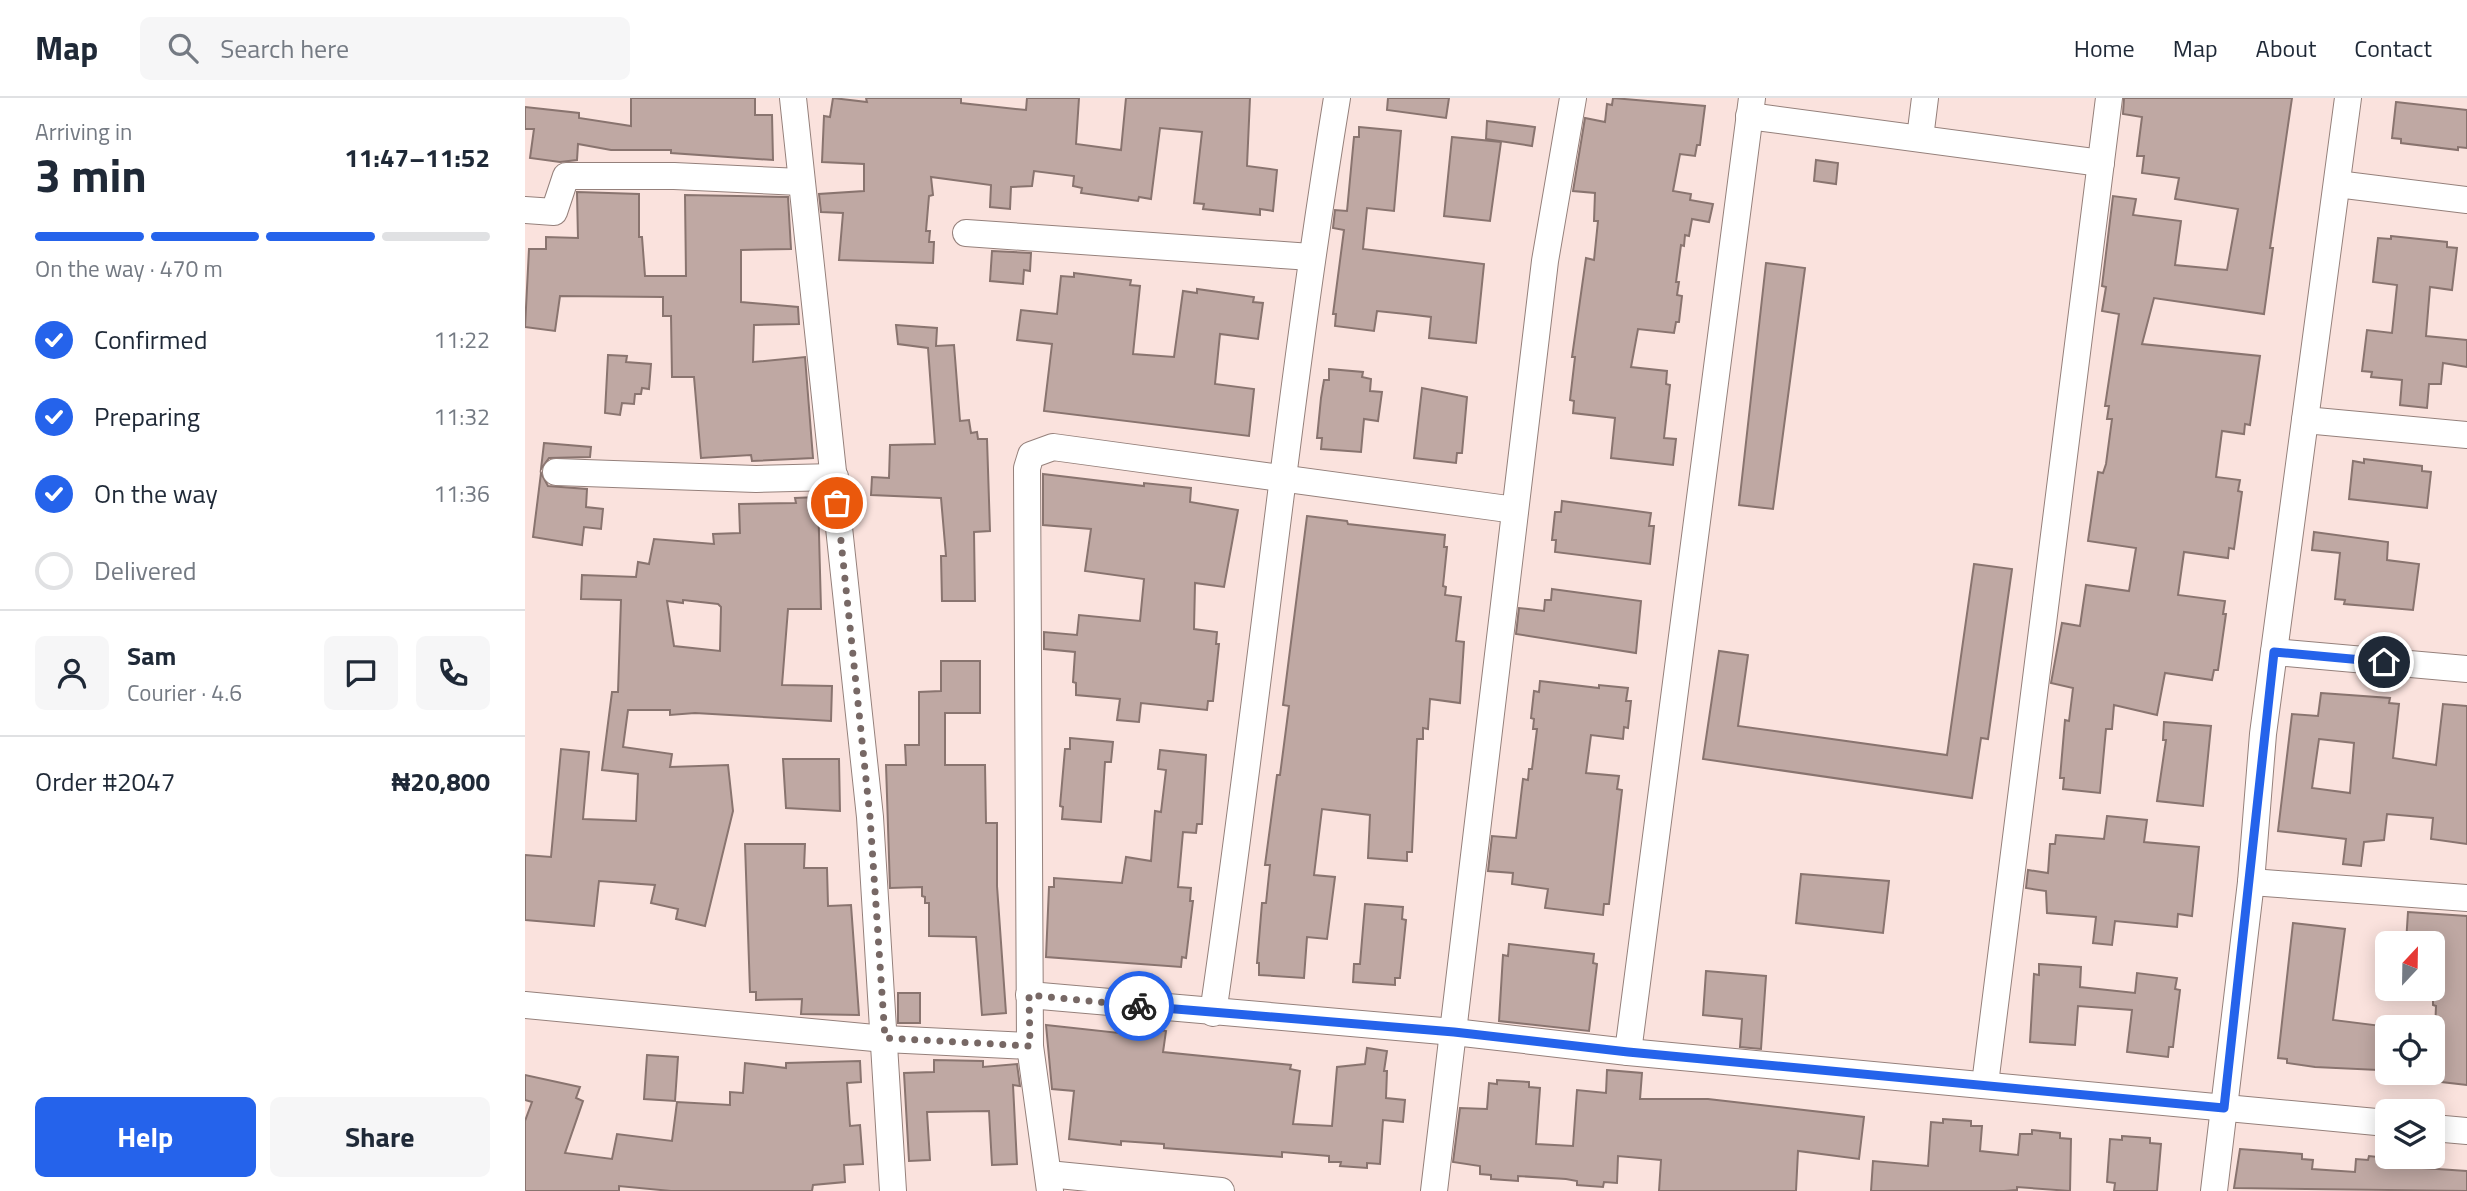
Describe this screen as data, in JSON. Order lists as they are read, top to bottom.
{
  "north": "top",
  "page": {
    "header": "Map",
    "search": "Search here",
    "nav": [
      "Home",
      "Map",
      "About",
      "Contact"
    ],
    "heading": ["3 min", "Arriving in", "11:47–11:52"],
    "panel": [
      "Sam",
      "Courier · 4.6",
      "Order #2047",
      "₦20,800"
    ],
    "bar": "On the way · 470 m",
    "list": [
      ["Confirmed", "11:22"],
      ["Preparing", "11:32"],
      ["On the way", "11:36"],
      "Delivered"
    ],
    "buttons": ["Help", "Share"]
  }
}
